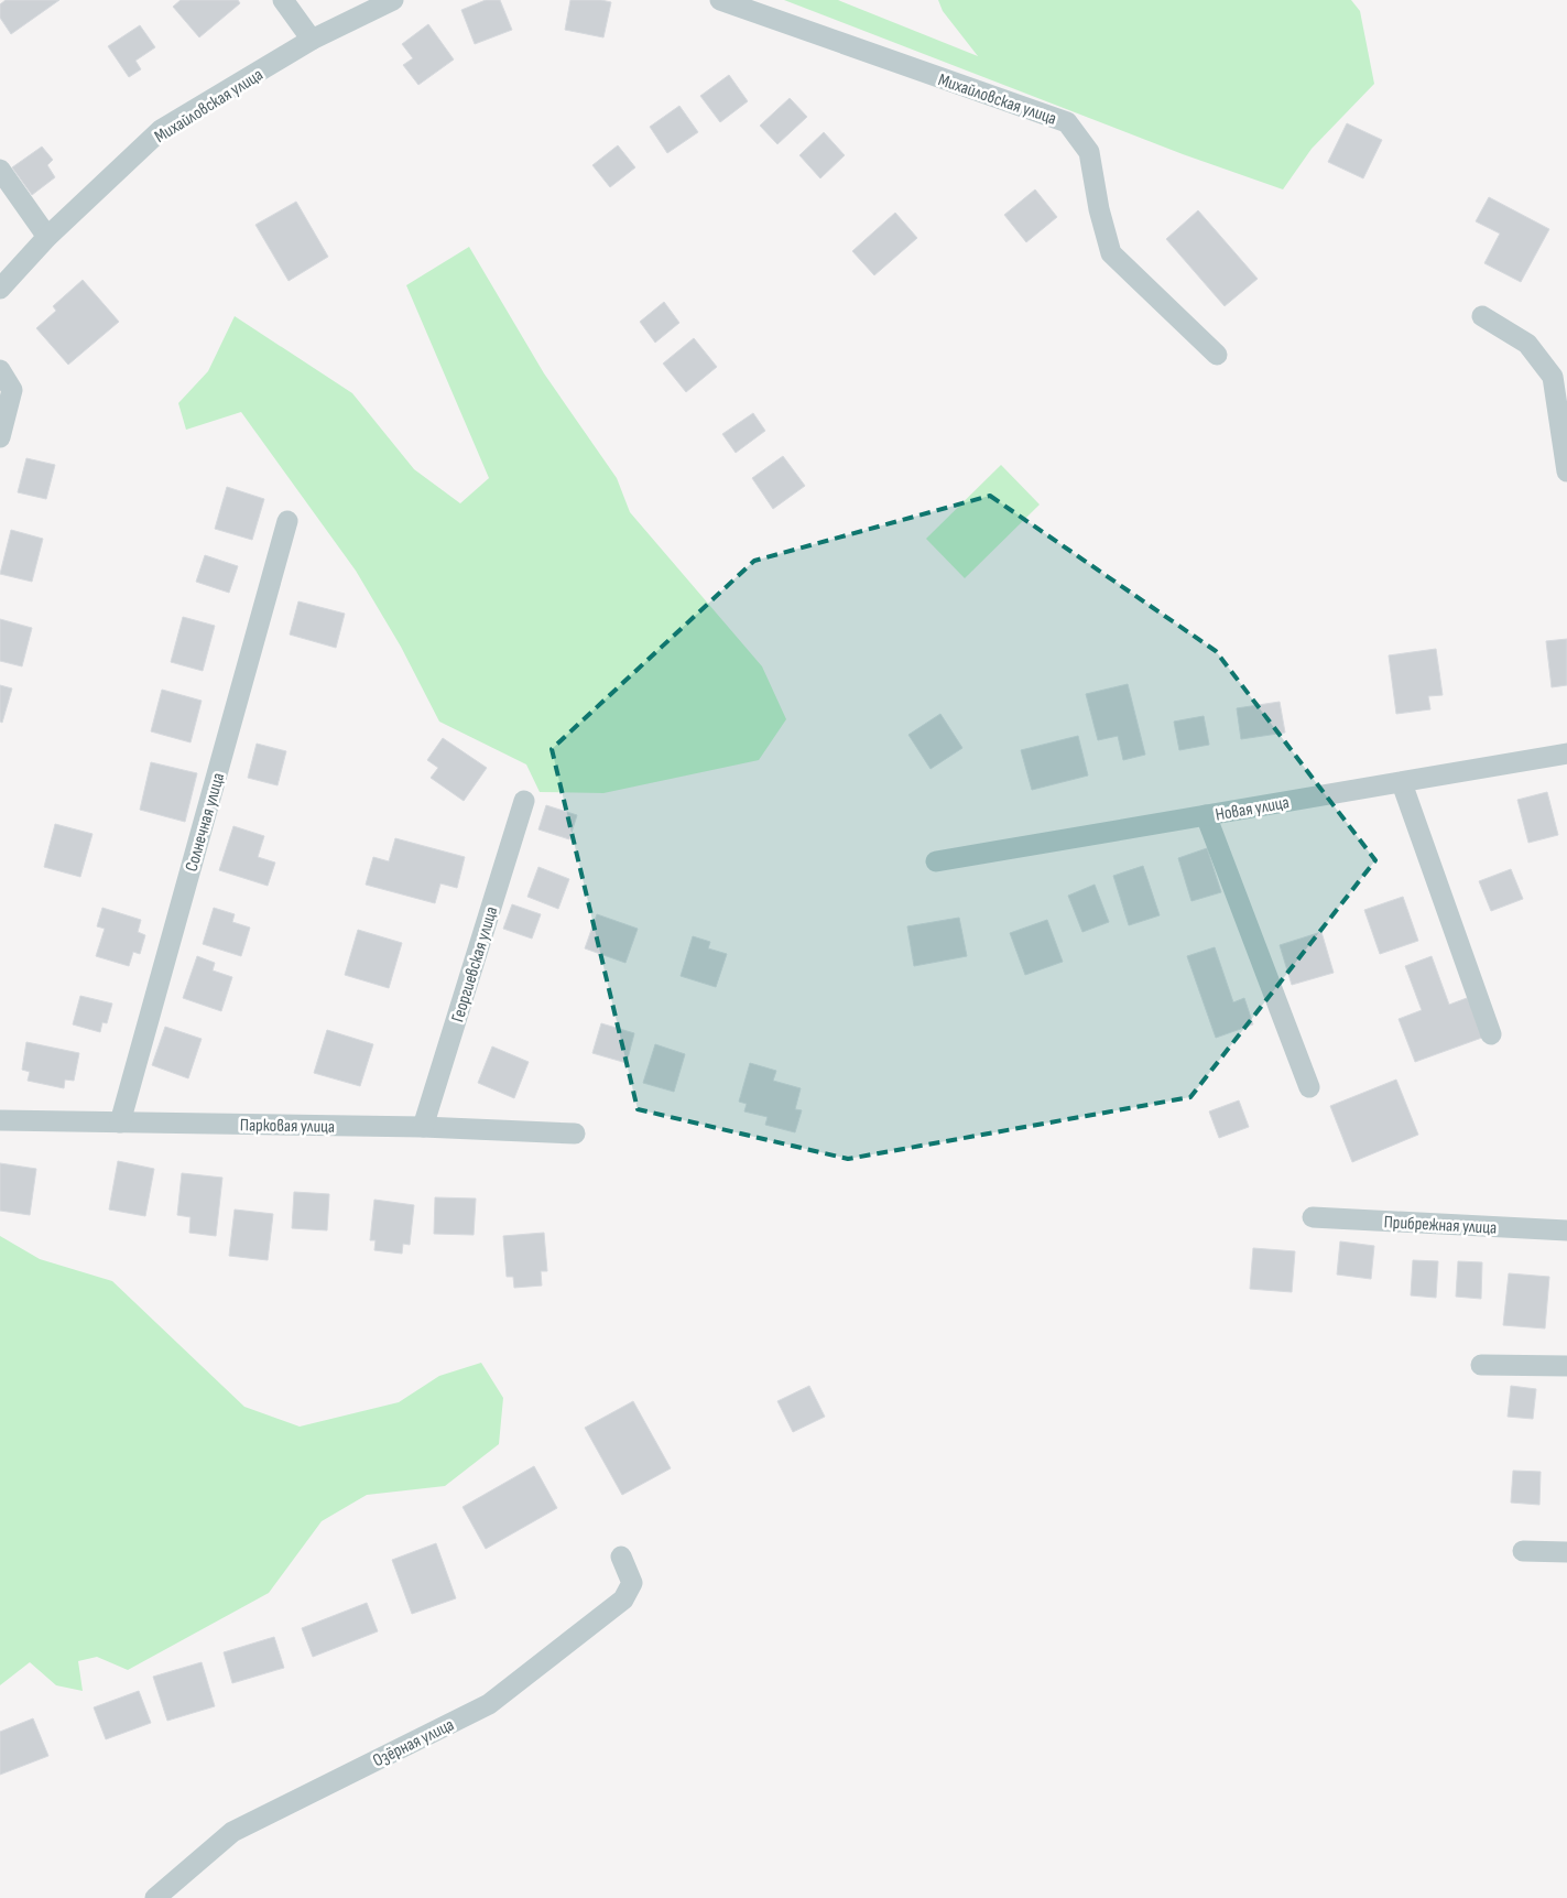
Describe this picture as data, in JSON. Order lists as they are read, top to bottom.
{
  "streets": {
    "street": [
      "Михайловская улица",
      "Новая улица",
      "Солнечная улица",
      "Георгиевская улица",
      "Парковая улица",
      "Прибрежная улица",
      "Озёрная улица"
    ]
  },
  "crossings": [
    ["Солнечная улица", "Парковая улица"],
    ["Георгиевская улица", "Парковая улица"]
  ]
}
